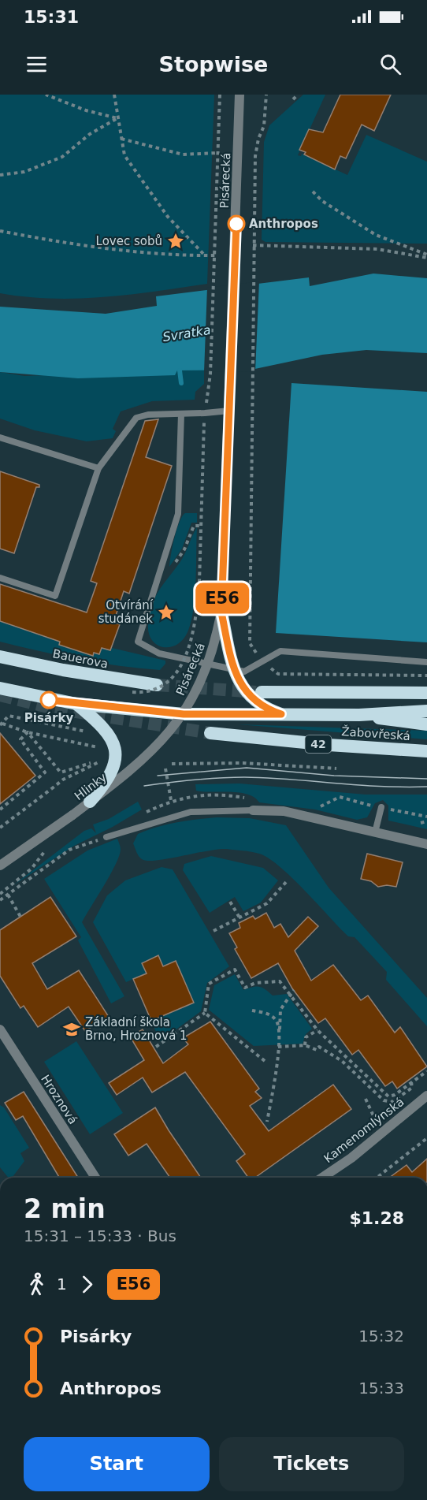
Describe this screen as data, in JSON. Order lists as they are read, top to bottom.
{
  "streets": {
    "highway": ["Bauerova", "Žabovřeská", "42"],
    "street": [
      "Pisárecká",
      "Hlinky",
      "Hroznová",
      "Kamenomlýnská"
    ]
  },
  "crossings": [
    ["Pisárecká", "Hlinky"]
  ],
  "water": ["Svratka"],
  "places": {
    "other": ["Anthropos", "Pisárky"],
    "place": ["Lovec sobů", "Otvírání studánek"],
    "school or university": ["Základní škola Brno, Hroznová 1"]
  },
  "lines": ["bus line E56"],
  "page": {
    "status": "15:31",
    "header": "Stopwise",
    "on_map": "E56",
    "heading": ["2 min", "15:31 – 15:33 · Bus", "$1.28"],
    "legs": ["1", "E56"],
    "list": [
      {
        "name": "Pisárky",
        "value": "15:32"
      },
      {
        "name": "Anthropos",
        "value": "15:33"
      }
    ],
    "buttons": ["Start", "Tickets"]
  }
}
